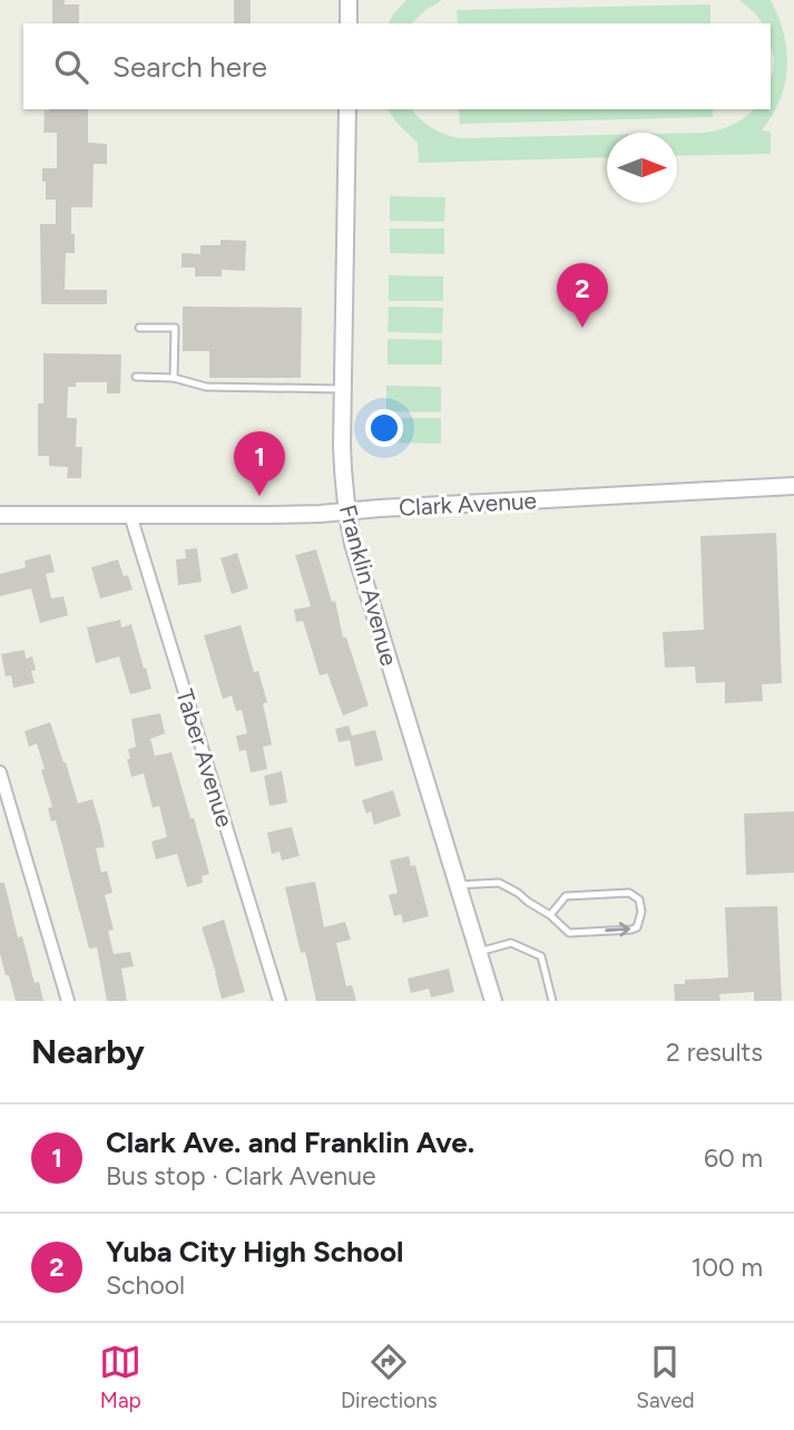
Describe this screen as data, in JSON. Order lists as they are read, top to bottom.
{
  "streets": {
    "street": ["Clark Avenue", "Franklin Avenue", "Taber Avenue"]
  },
  "crossings": [
    ["Clark Avenue", "Franklin Avenue"],
    ["Clark Avenue", "Taber Avenue"]
  ],
  "north": "right",
  "page": {
    "search": "Search here",
    "pins": ["2", "1"],
    "heading": ["Nearby", "2 results"],
    "list": [
      {
        "mark": "1",
        "name": "Clark Ave. and Franklin Ave.",
        "note": "Bus stop · Clark Avenue",
        "value": "60 m"
      },
      {
        "mark": "2",
        "name": "Yuba City High School",
        "note": "School",
        "value": "100 m"
      }
    ],
    "nav": ["Map", "Directions", "Saved"]
  }
}
